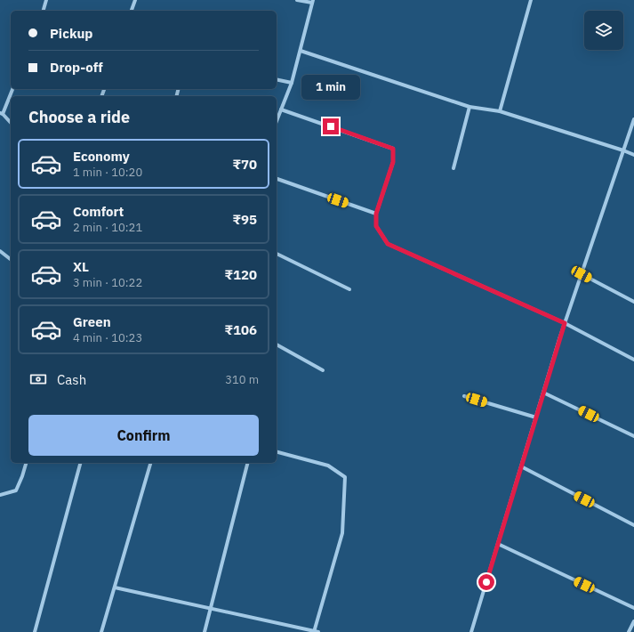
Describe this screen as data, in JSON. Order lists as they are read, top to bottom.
{
  "page": {
    "banner": ["Pickup", "Drop-off"],
    "bubble": "1 min",
    "heading": "Choose a ride",
    "list": [
      {
        "name": "Economy",
        "note": "1 min · 10:20",
        "value": "₹70"
      },
      {
        "name": "Comfort",
        "note": "2 min · 10:21",
        "value": "₹95"
      },
      {
        "name": "XL",
        "note": "3 min · 10:22",
        "value": "₹120"
      },
      {
        "name": "Green",
        "note": "4 min · 10:23",
        "value": "₹106"
      }
    ],
    "pay": ["Cash", "310 m"],
    "buttons": "Confirm"
  }
}
